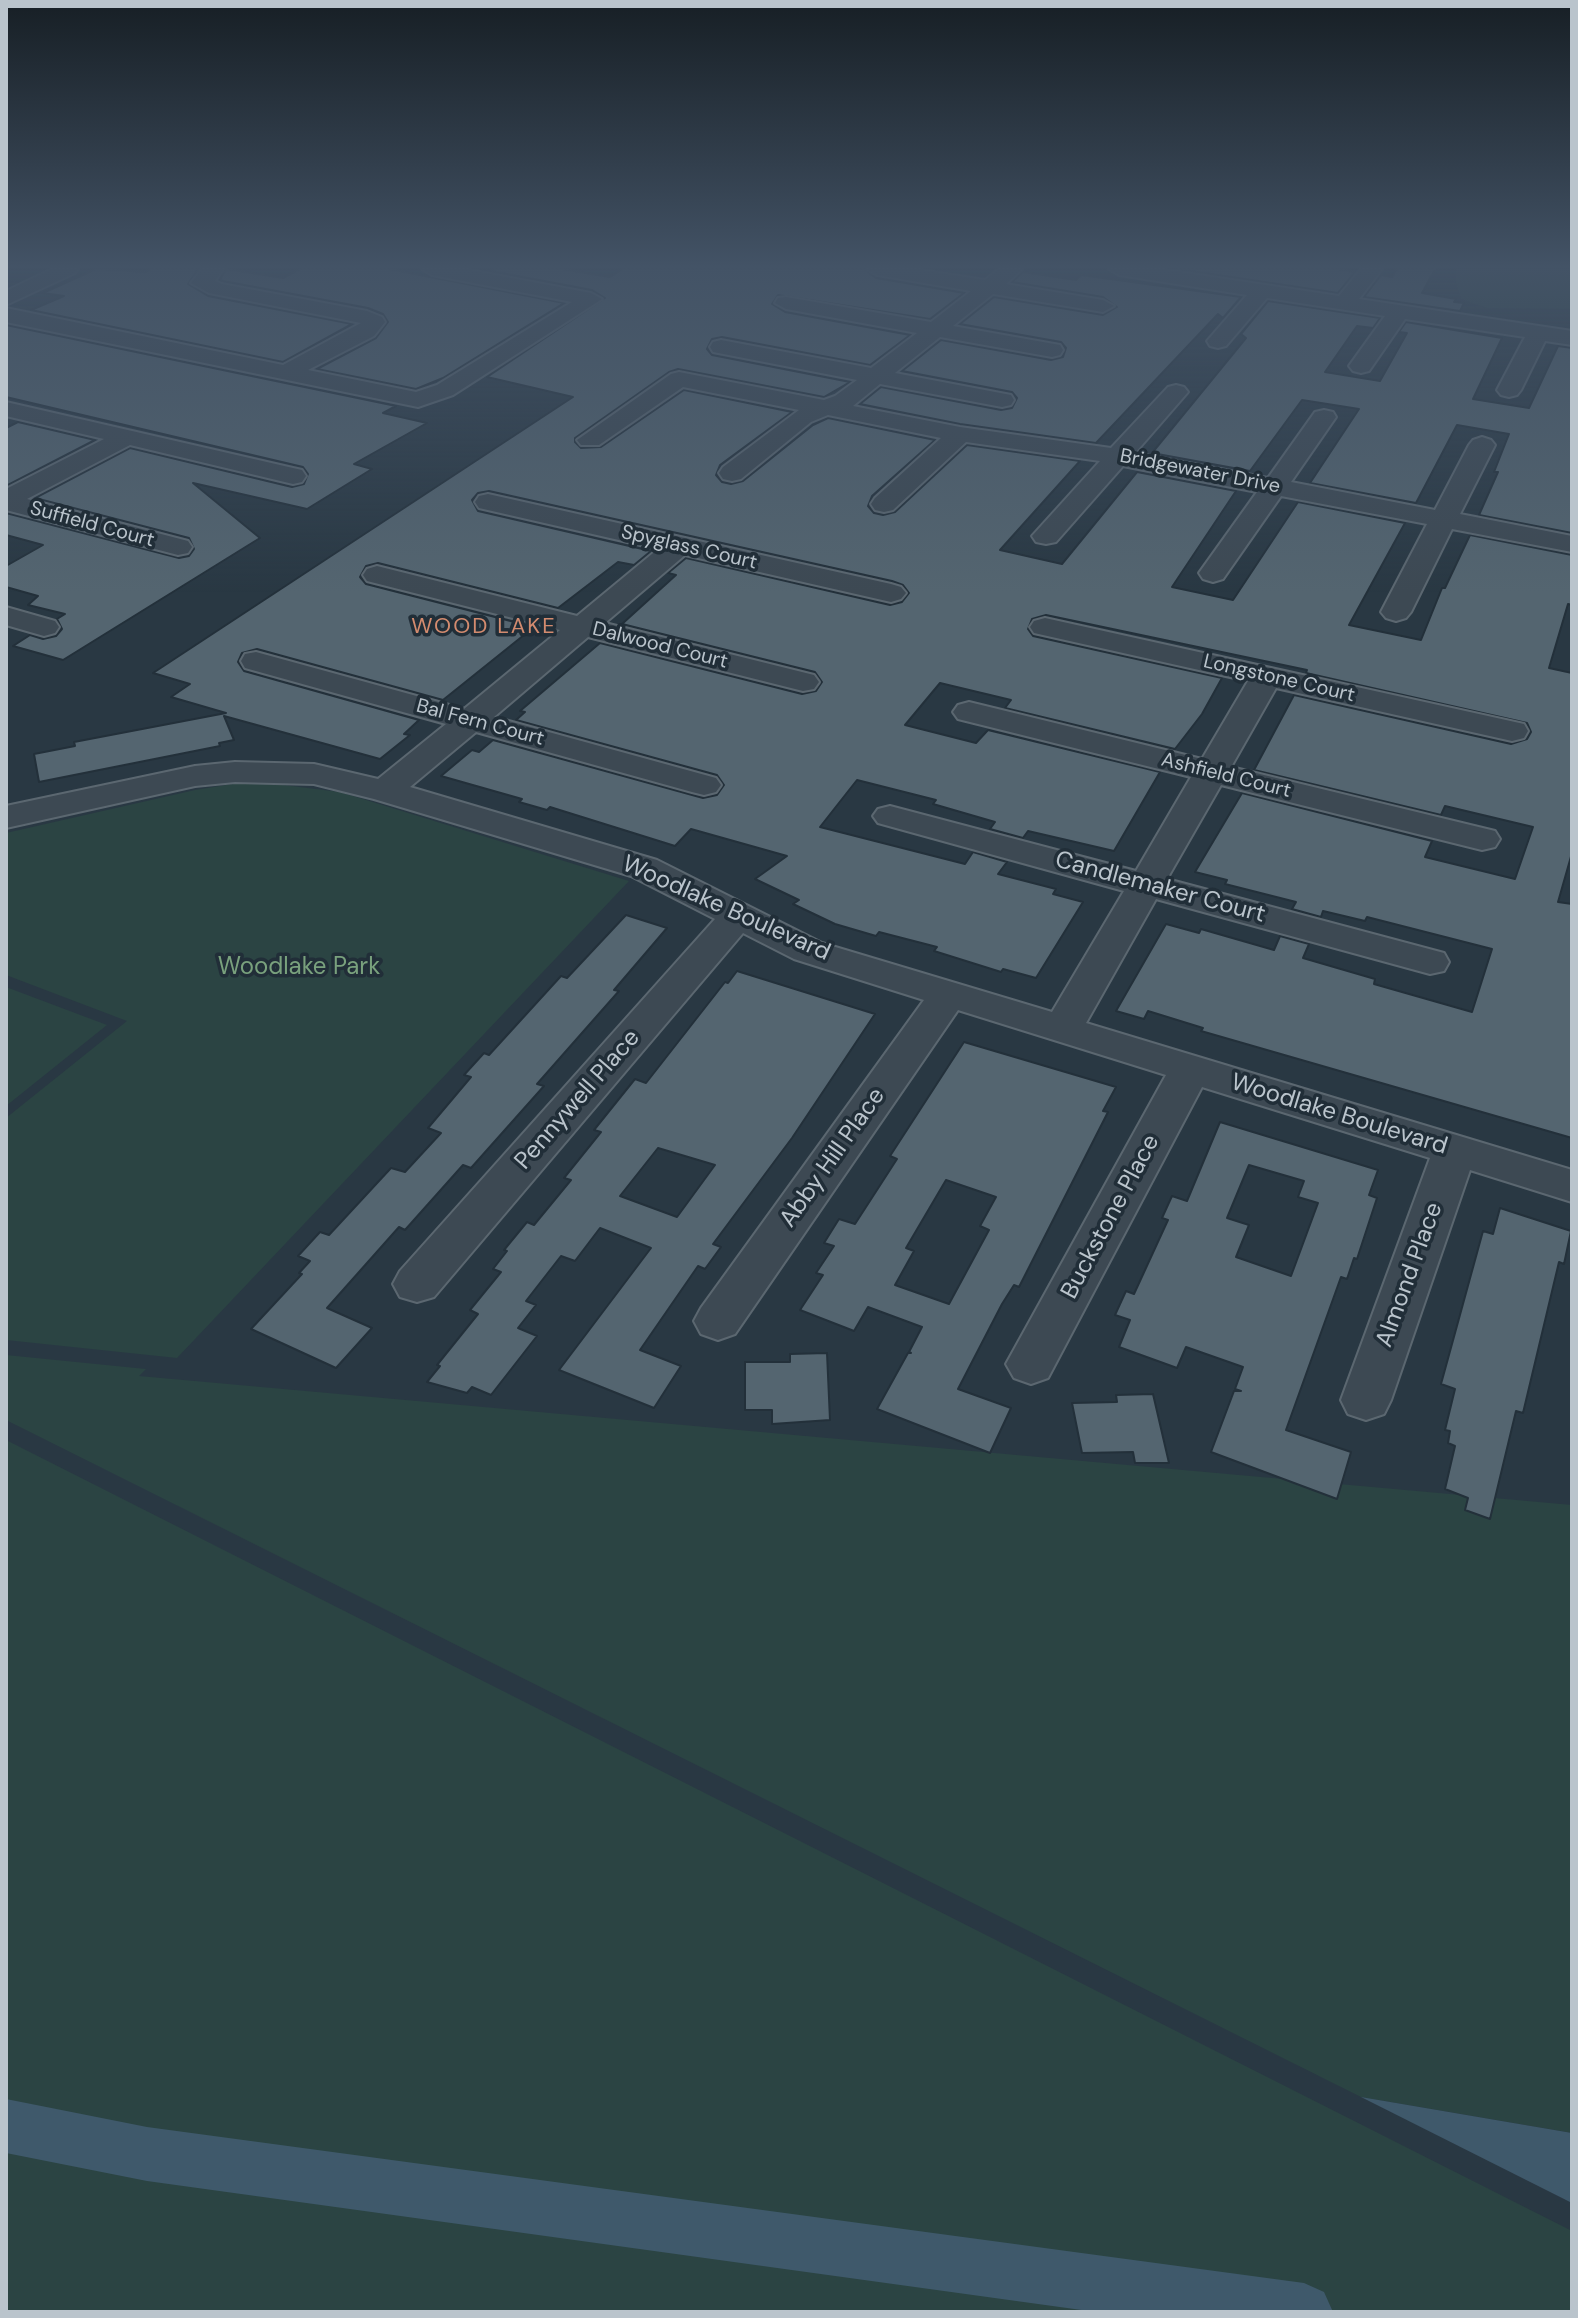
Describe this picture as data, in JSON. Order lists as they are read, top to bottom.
{
  "streets": {
    "street": [
      "Bridgewater Drive",
      "Suffield Court",
      "Spyglass Court",
      "Dalwood Court",
      "Longstone Court",
      "Bal Fern Court",
      "Ashfield Court",
      "Candlemaker Court",
      "Woodlake Boulevard",
      "Pennywell Place",
      "Abby Hill Place",
      "Buckstone Place",
      "Almond Place"
    ]
  },
  "crossings": [
    ["Woodlake Boulevard", "Pennywell Place"],
    ["Woodlake Boulevard", "Abby Hill Place"],
    ["Woodlake Boulevard", "Buckstone Place"],
    ["Woodlake Boulevard", "Almond Place"]
  ],
  "districts": ["WOOD LAKE"],
  "parks": ["Woodlake Park"]
}
